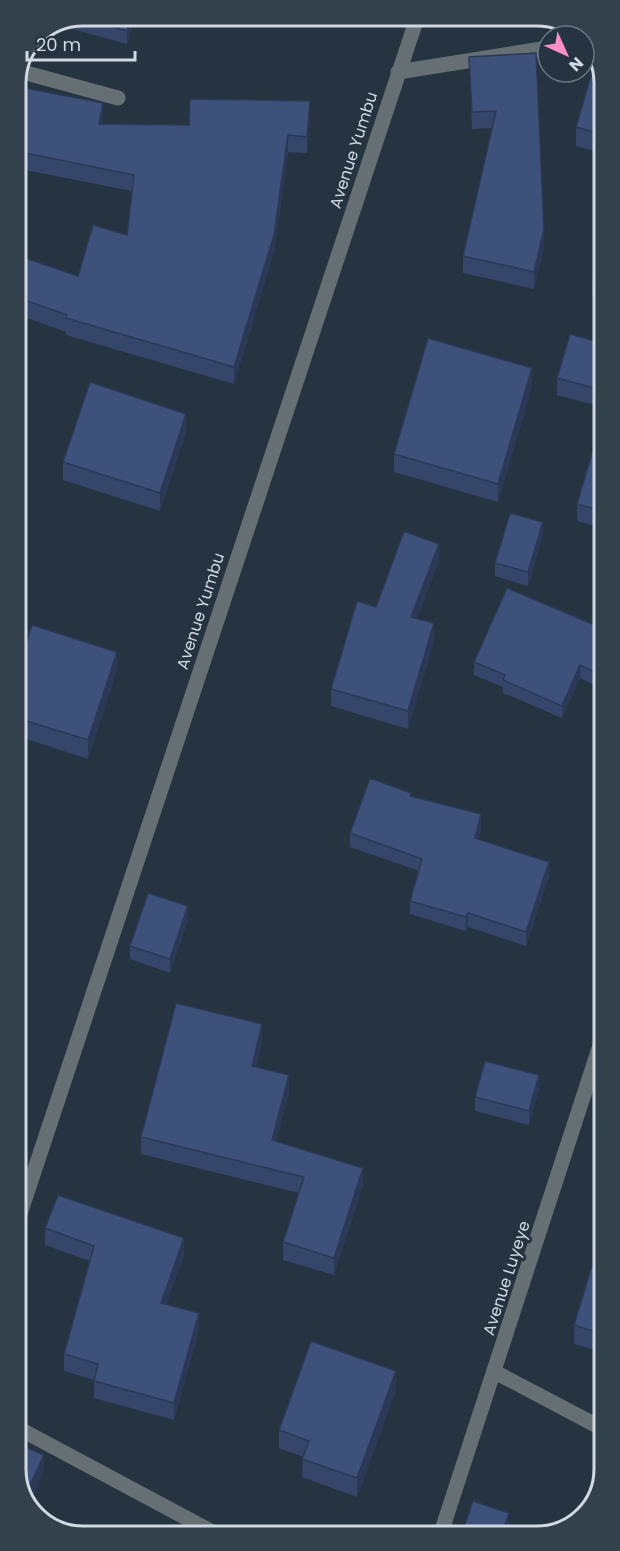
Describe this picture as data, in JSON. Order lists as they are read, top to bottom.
{
  "streets": {
    "street": ["Avenue Yumbu", "Avenue Luyeye"]
  },
  "scale_bar": "20 m",
  "north": "bottom right"
}
